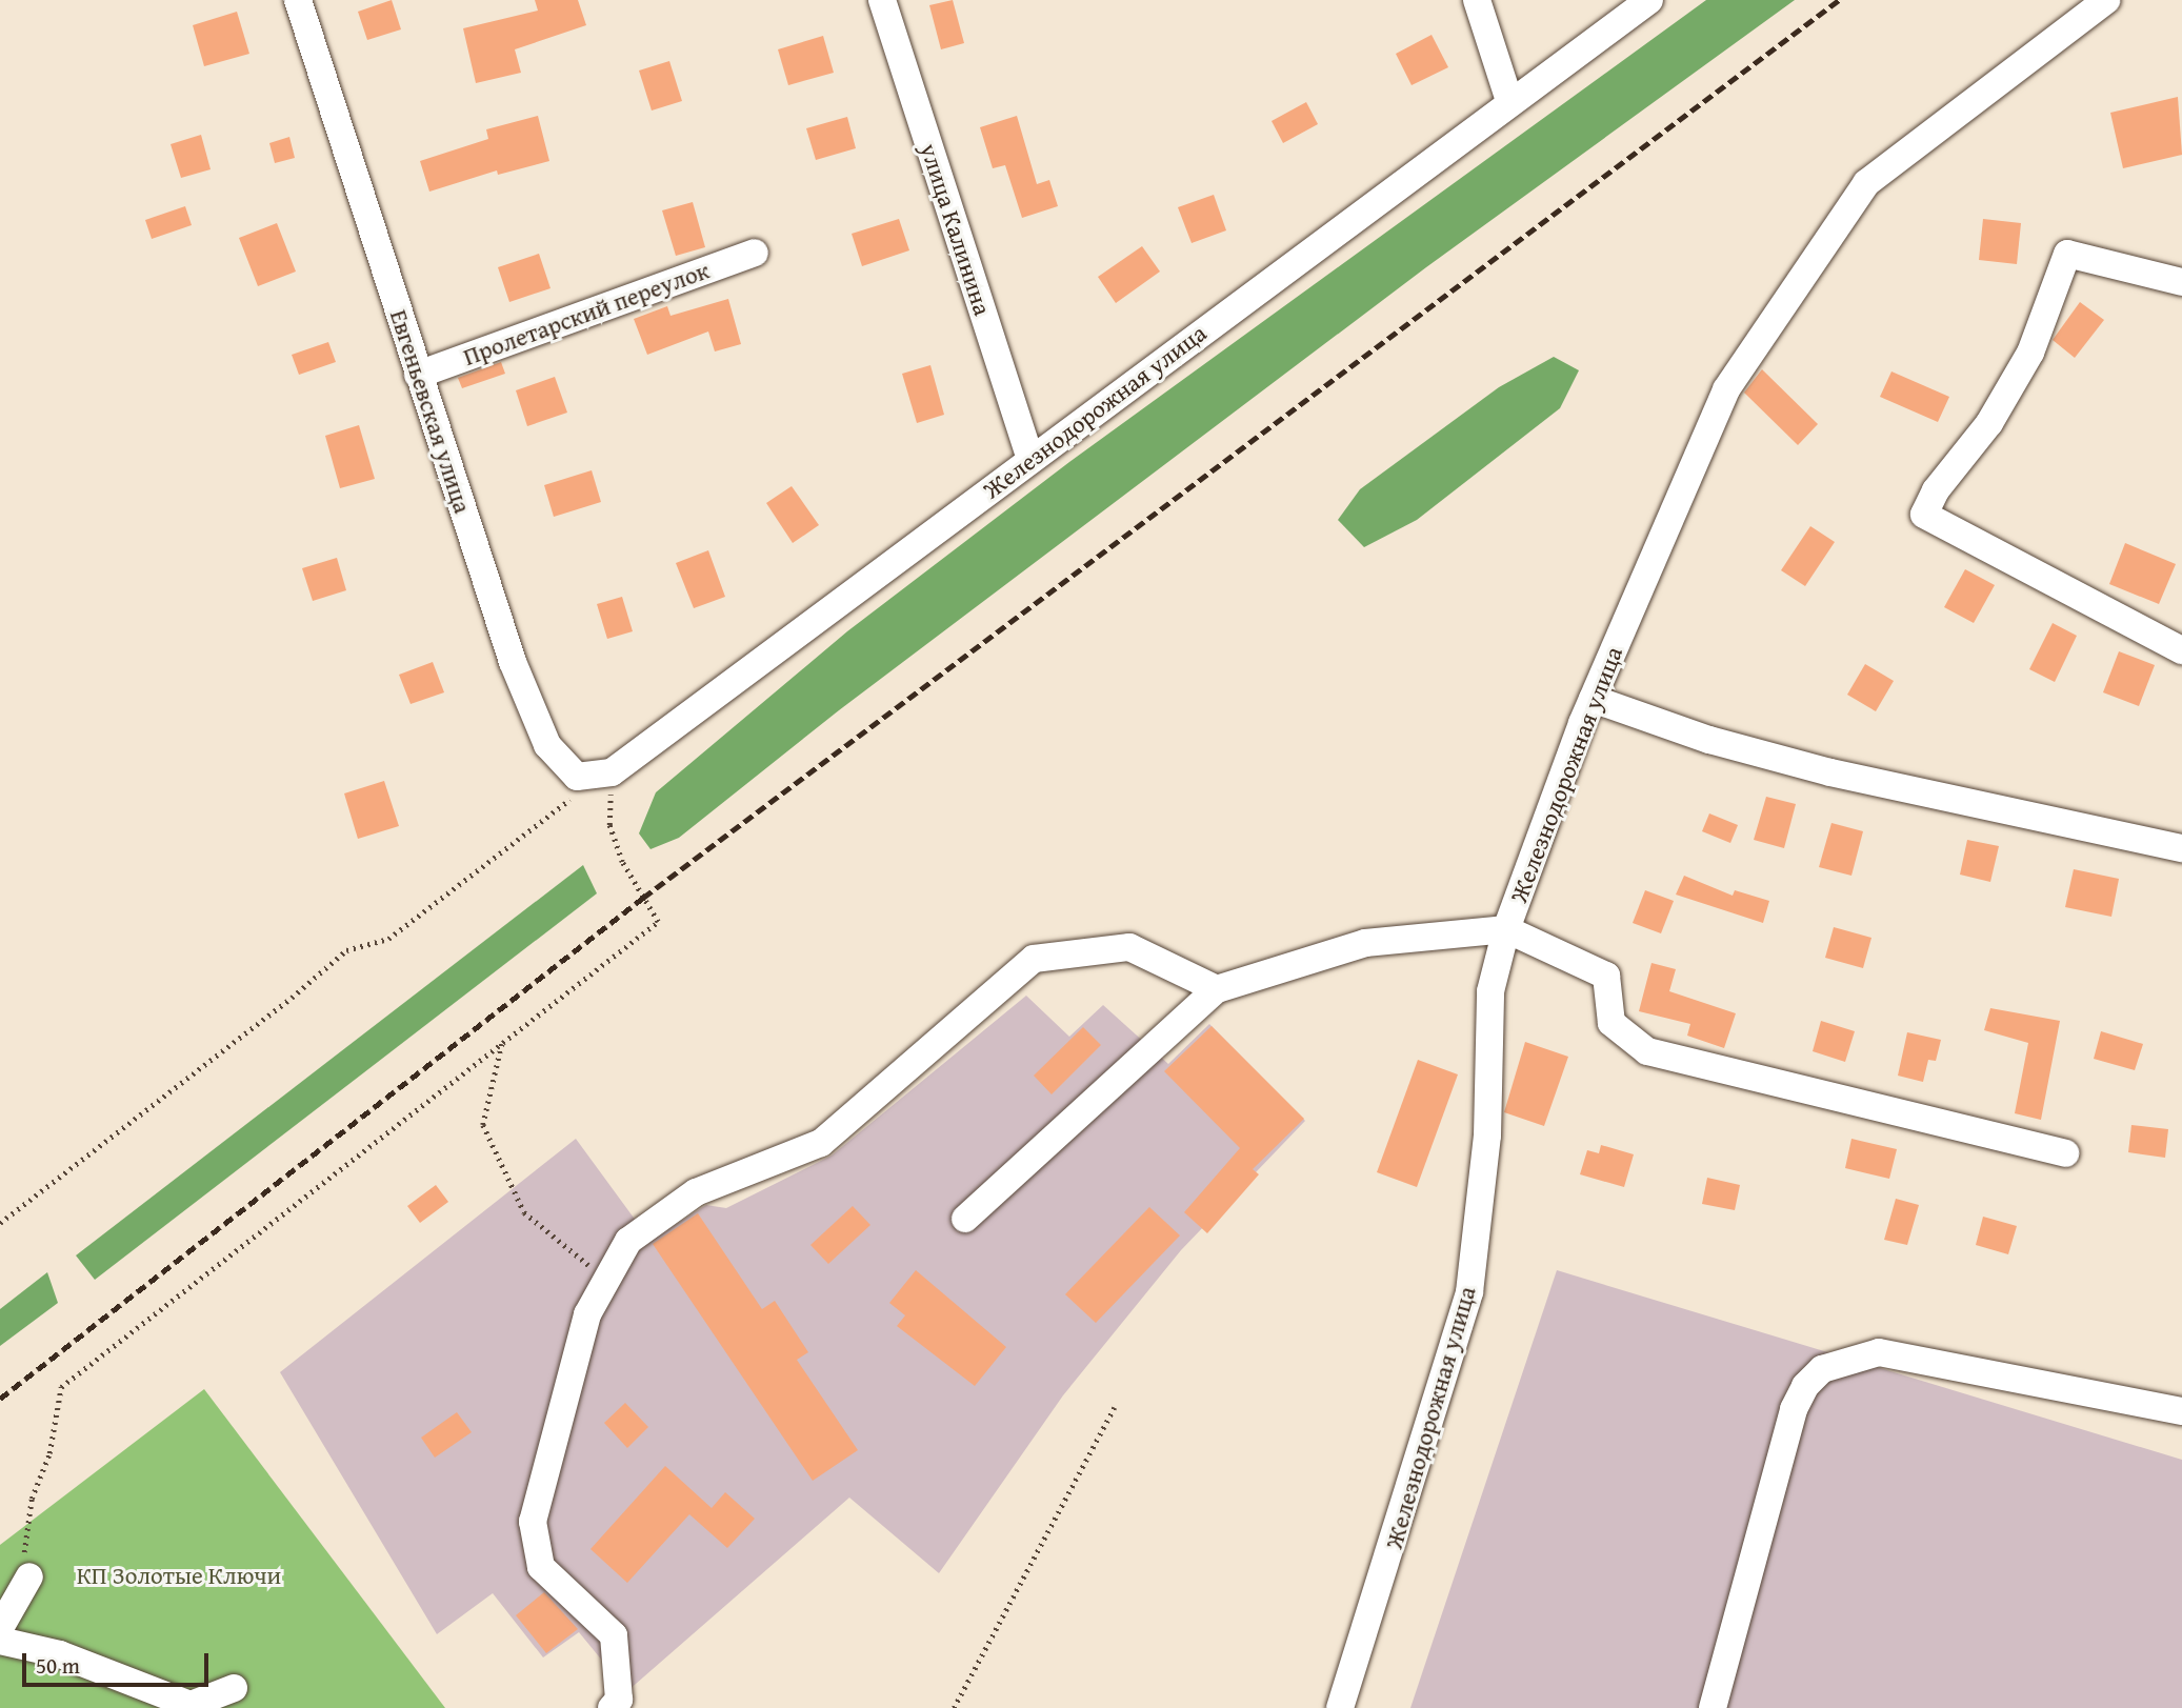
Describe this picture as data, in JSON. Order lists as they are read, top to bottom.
{
  "streets": {
    "street": [
      "улица Калинина",
      "Пролетарский переулок",
      "Евгеньевская улица",
      "Железнодорожная улица"
    ]
  },
  "crossings": [
    ["улица Калинина", "Железнодорожная улица"],
    ["Пролетарский переулок", "Евгеньевская улица"],
    ["Евгеньевская улица", "Железнодорожная улица"]
  ],
  "parks": ["КП Золотые Ключи"],
  "scale_bar": "50 m"
}
